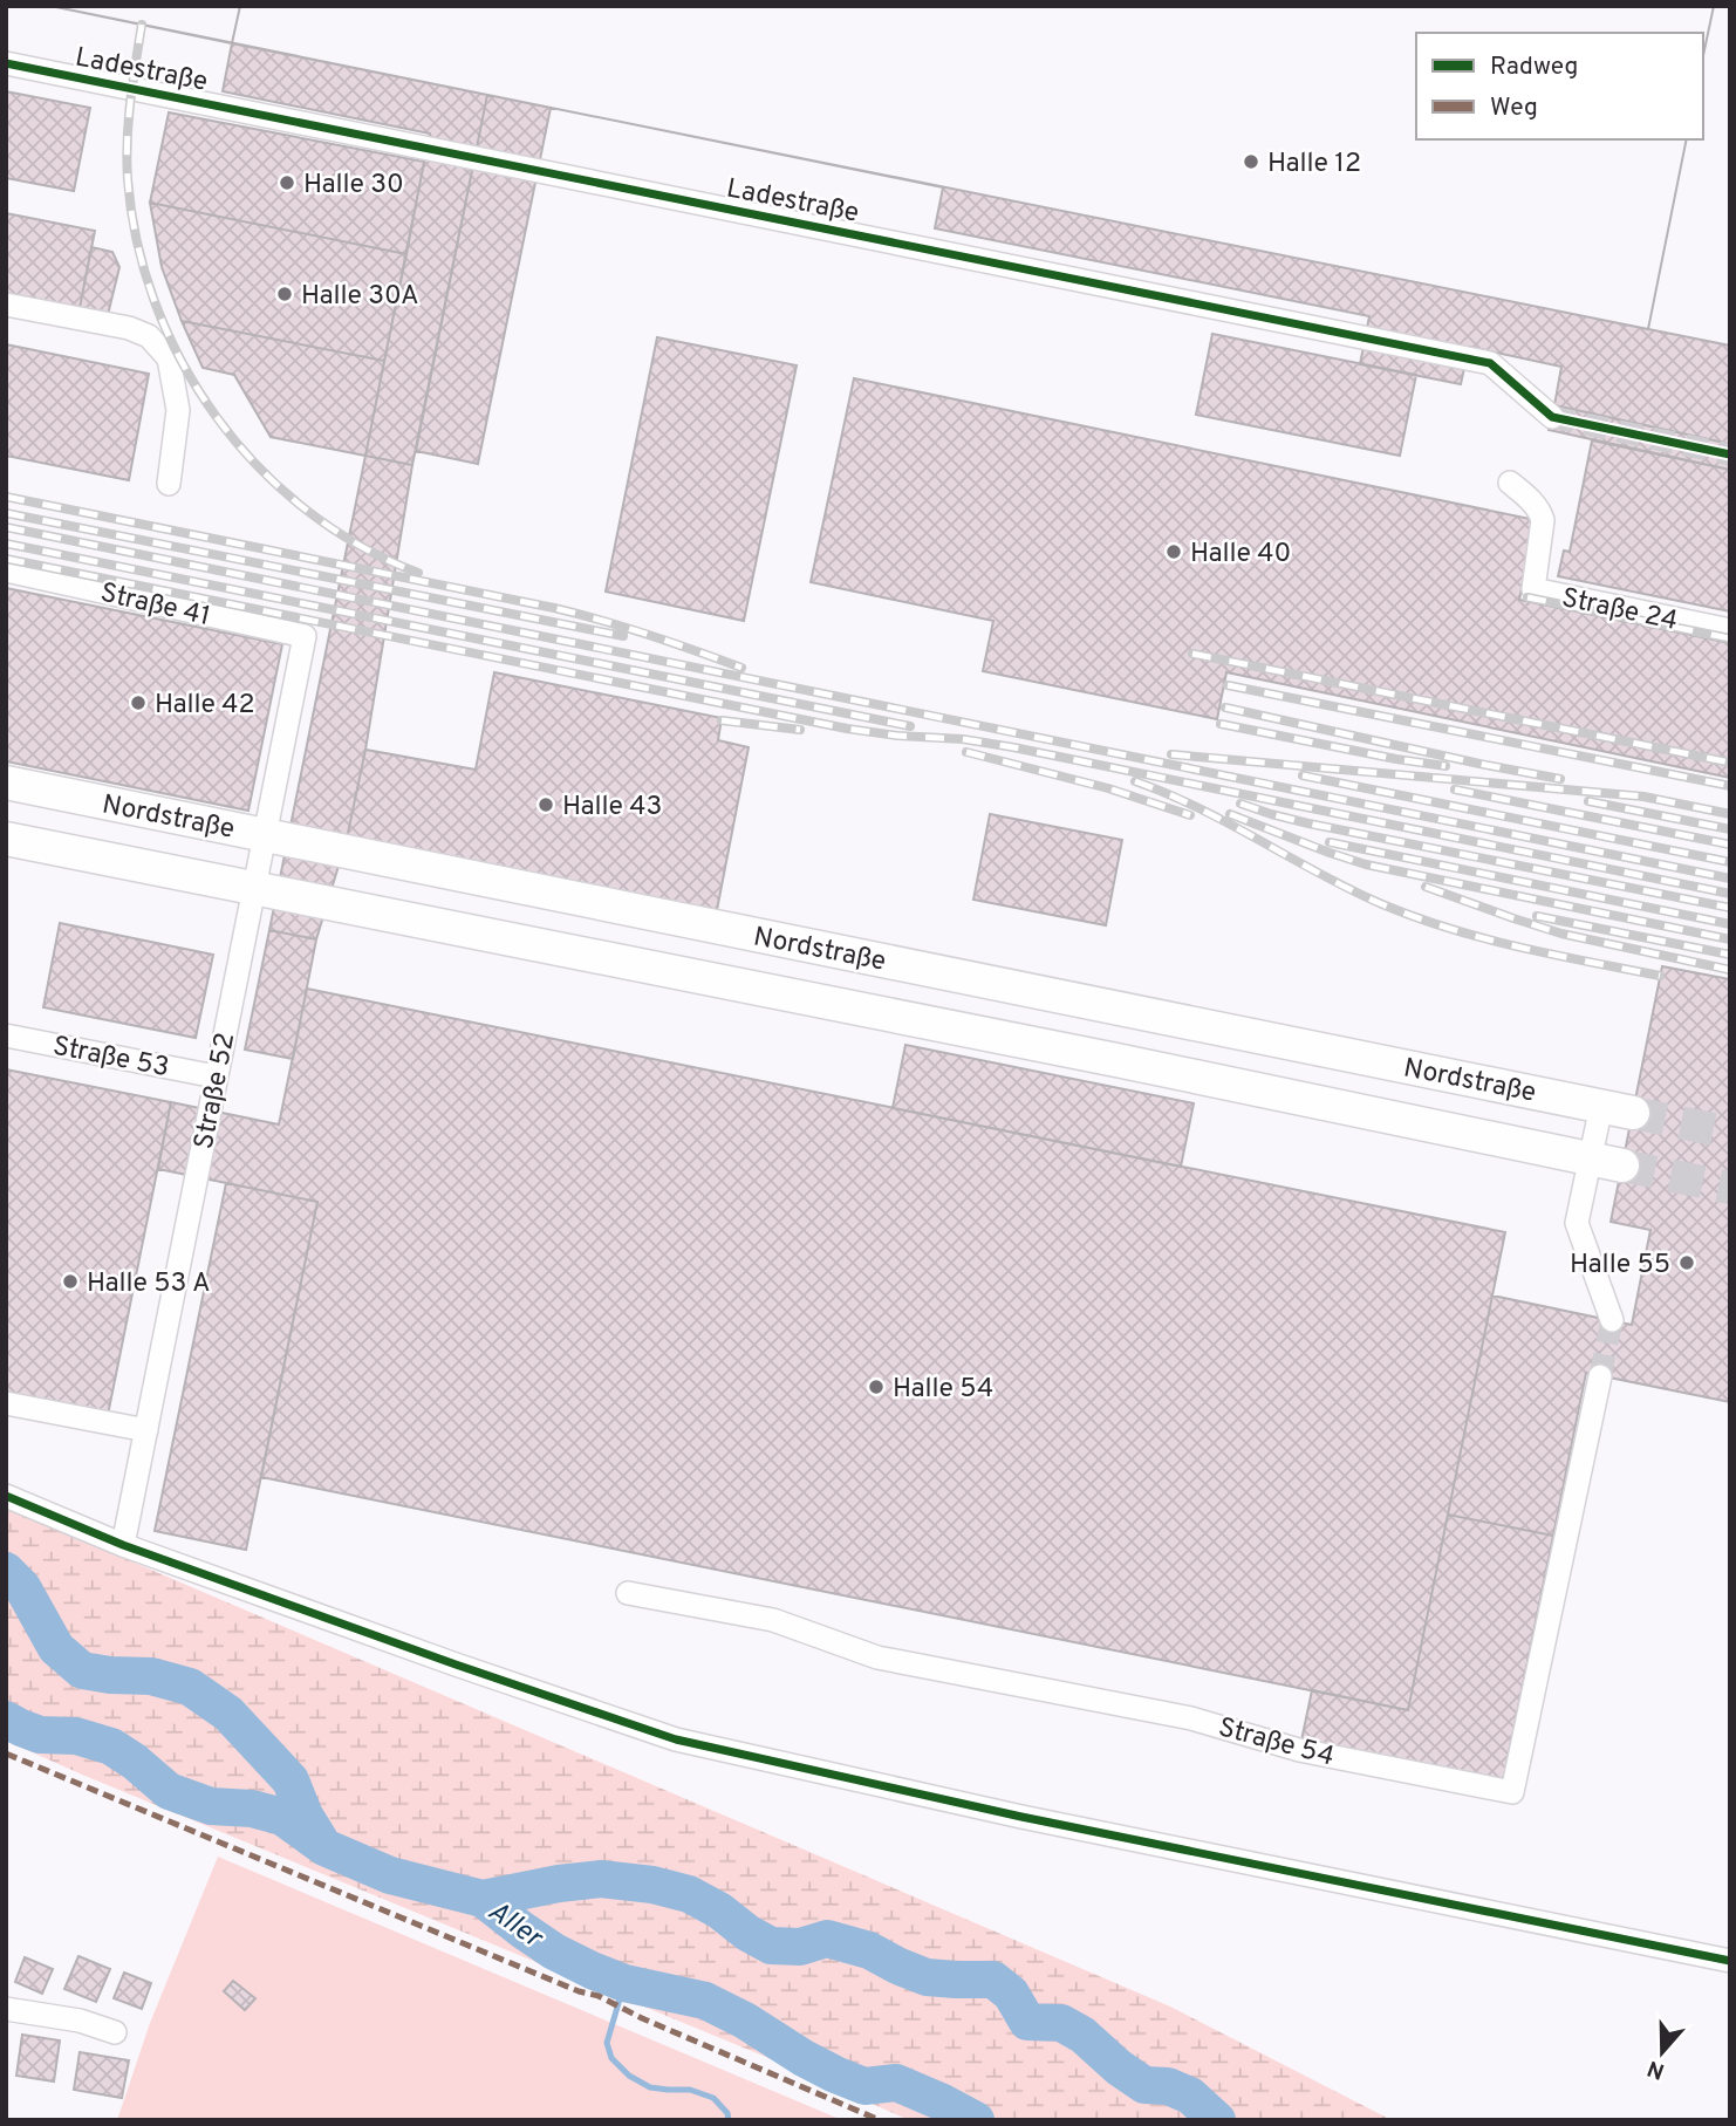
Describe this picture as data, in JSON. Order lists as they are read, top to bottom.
{
  "streets": {
    "street": [
      "Ladestraße",
      "Straße 41",
      "Straße 24",
      "Nordstraße",
      "Straße 53",
      "Straße 52",
      "Straße 54"
    ]
  },
  "crossings": [
    ["Straße 41", "Straße 52"],
    ["Nordstraße", "Straße 52"],
    ["Straße 53", "Straße 52"]
  ],
  "water": ["Aller"],
  "places": [
    "Halle 12",
    "Halle 30",
    "Halle 30A",
    "Halle 40",
    "Halle 42",
    "Halle 43",
    "Halle 55",
    "Halle 53 A",
    "Halle 54"
  ],
  "legend": ["Radweg", "Weg"],
  "north": "bottom"
}
